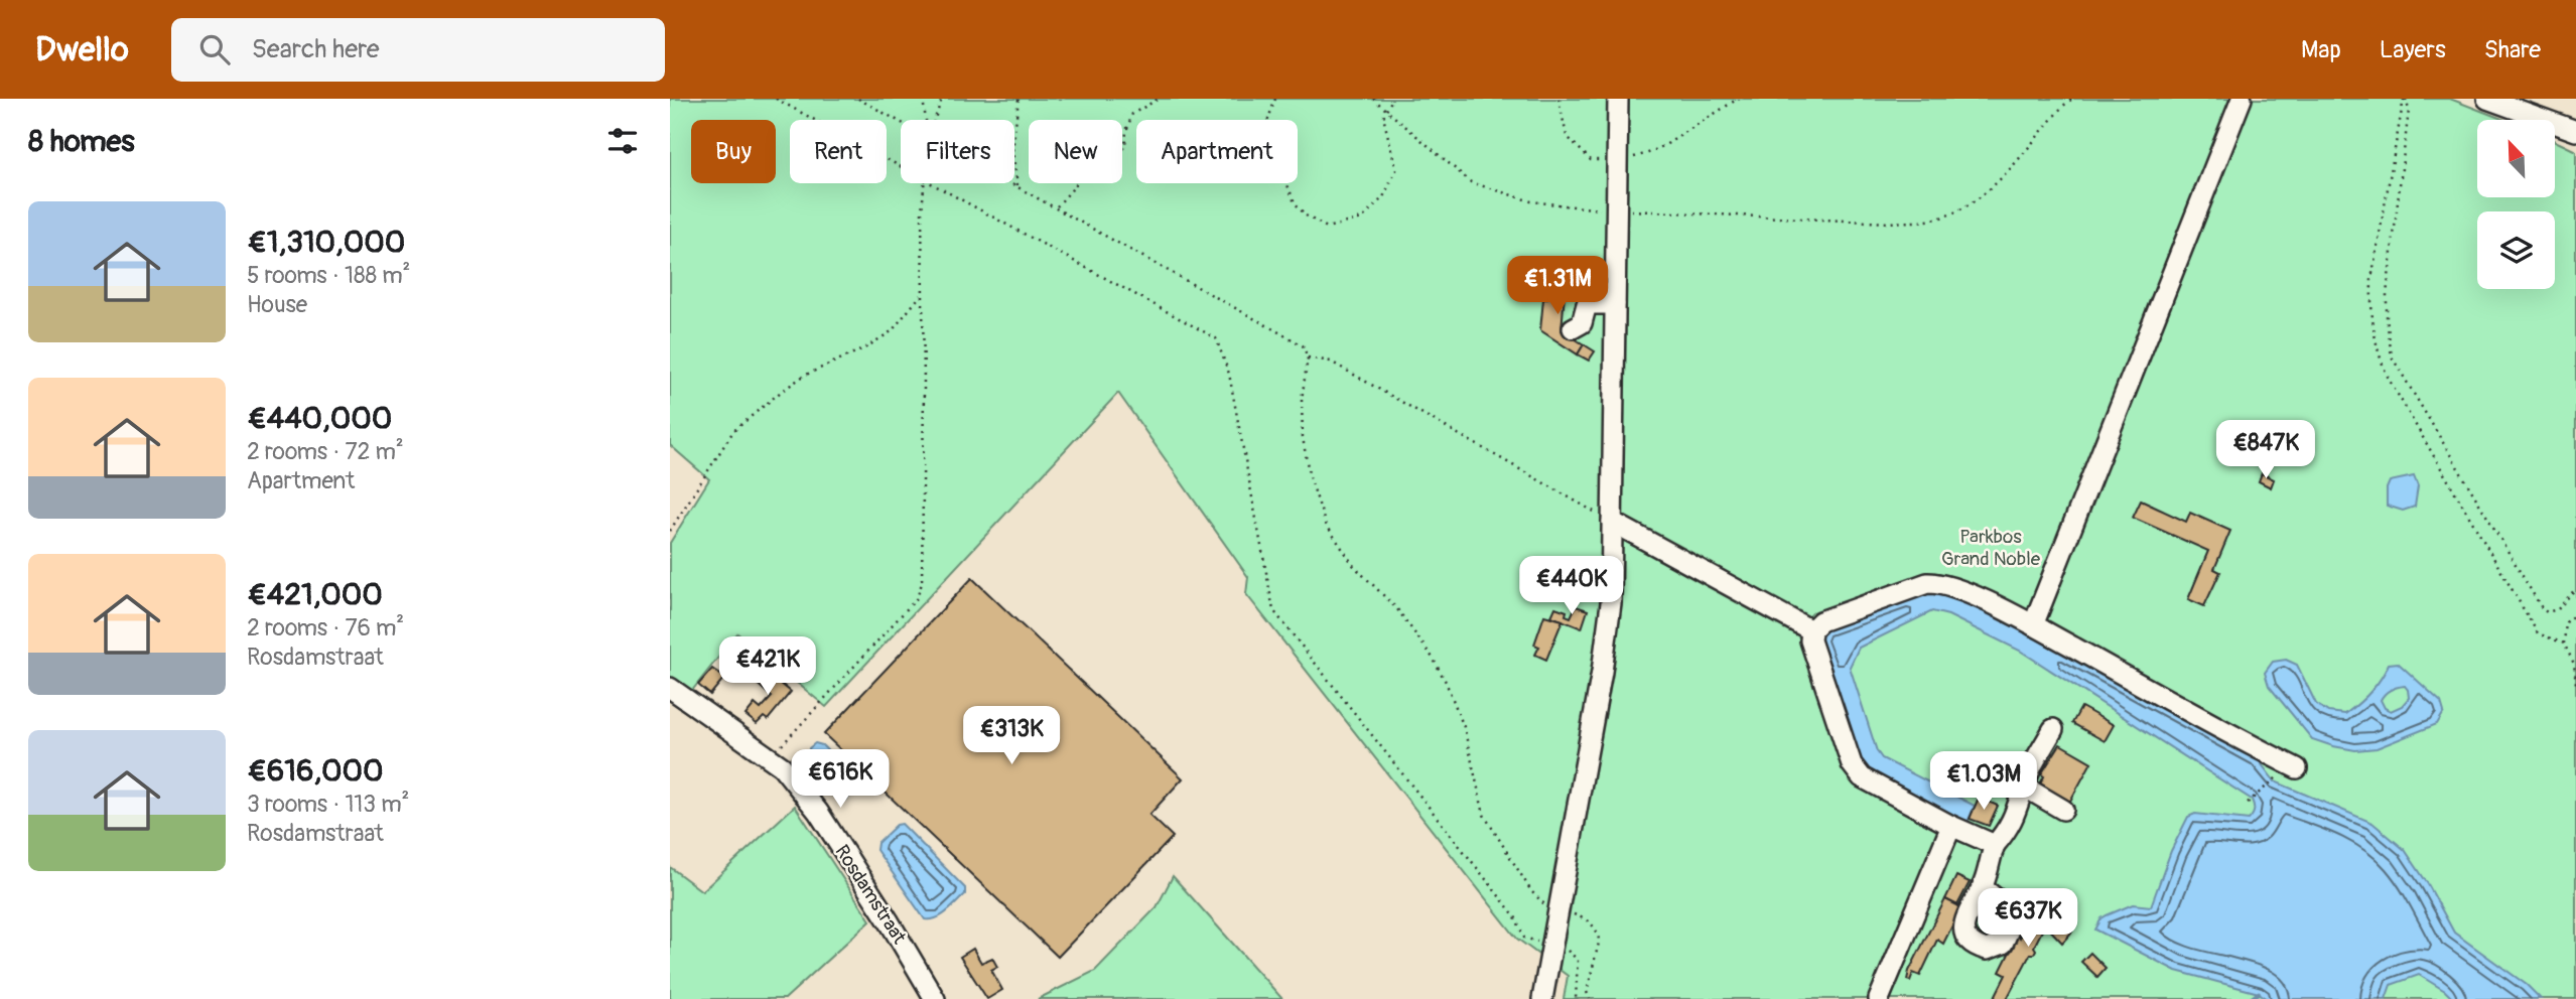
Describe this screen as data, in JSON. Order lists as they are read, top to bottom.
{
  "streets": {
    "street": ["Rosdamstraat"]
  },
  "parks": ["Parkbos Grand Noble"],
  "north": "top left",
  "page": {
    "header": "Dwello",
    "search": "Search here",
    "nav": ["Map", "Layers", "Share"],
    "heading": "8 homes",
    "chip": [
      "Buy",
      "Rent",
      "Filters",
      "New",
      "Apartment"
    ],
    "list": [
      {
        "name": "€1,310,000",
        "note": "5 rooms · 188 m² · House"
      },
      {
        "name": "€440,000",
        "note": "2 rooms · 72 m² · Apartment"
      },
      {
        "name": "€421,000",
        "note": "2 rooms · 76 m² · Rosdamstraat"
      },
      {
        "name": "€616,000",
        "note": "3 rooms · 113 m² · Rosdamstraat"
      }
    ],
    "price": [
      "€1.31M",
      "€847K",
      "€440K",
      "€421K",
      "€313K",
      "€616K",
      "€1.03M",
      "€637K"
    ]
  }
}
